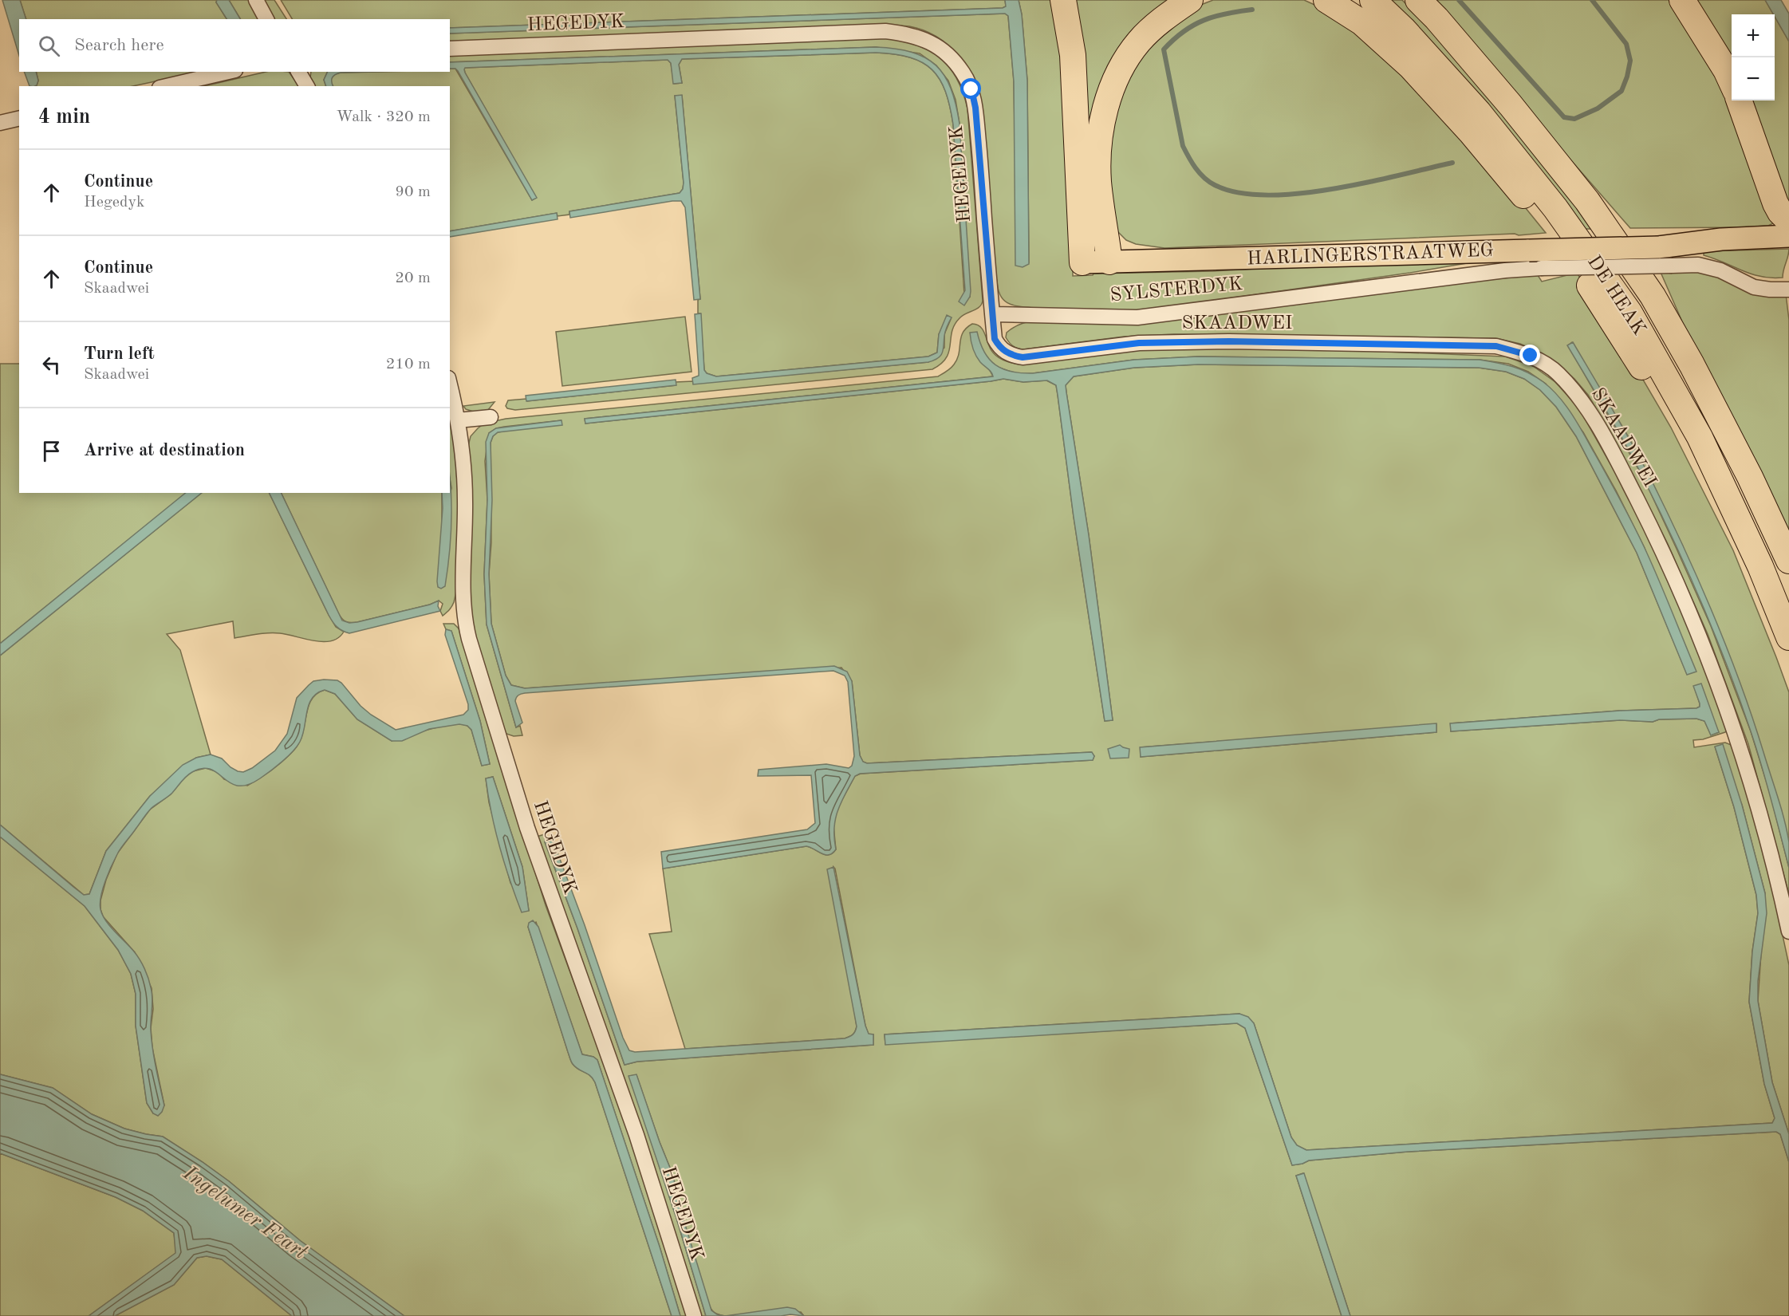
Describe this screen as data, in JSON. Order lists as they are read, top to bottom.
{
  "streets": {
    "highway": ["DE HEAK"],
    "main road": ["HARLINGERSTRAATWEG"],
    "street": ["HEGEDYK", "SYLSTERDYK", "SKAADWEI"]
  },
  "crossings": [
    ["HEGEDYK", "SYLSTERDYK"],
    ["HEGEDYK", "SKAADWEI"],
    ["SYLSTERDYK", "SKAADWEI"]
  ],
  "water": ["Ingelumer Feart"],
  "page": {
    "map_buttons": ["+", "−"],
    "search": "Search here",
    "heading": ["4 min", "Walk · 320 m"],
    "list": [
      ["Continue", "Hegedyk", "90 m"],
      ["Continue", "Skaadwei", "20 m"],
      ["Turn left", "Skaadwei", "210 m"],
      "Arrive at destination"
    ]
  }
}
